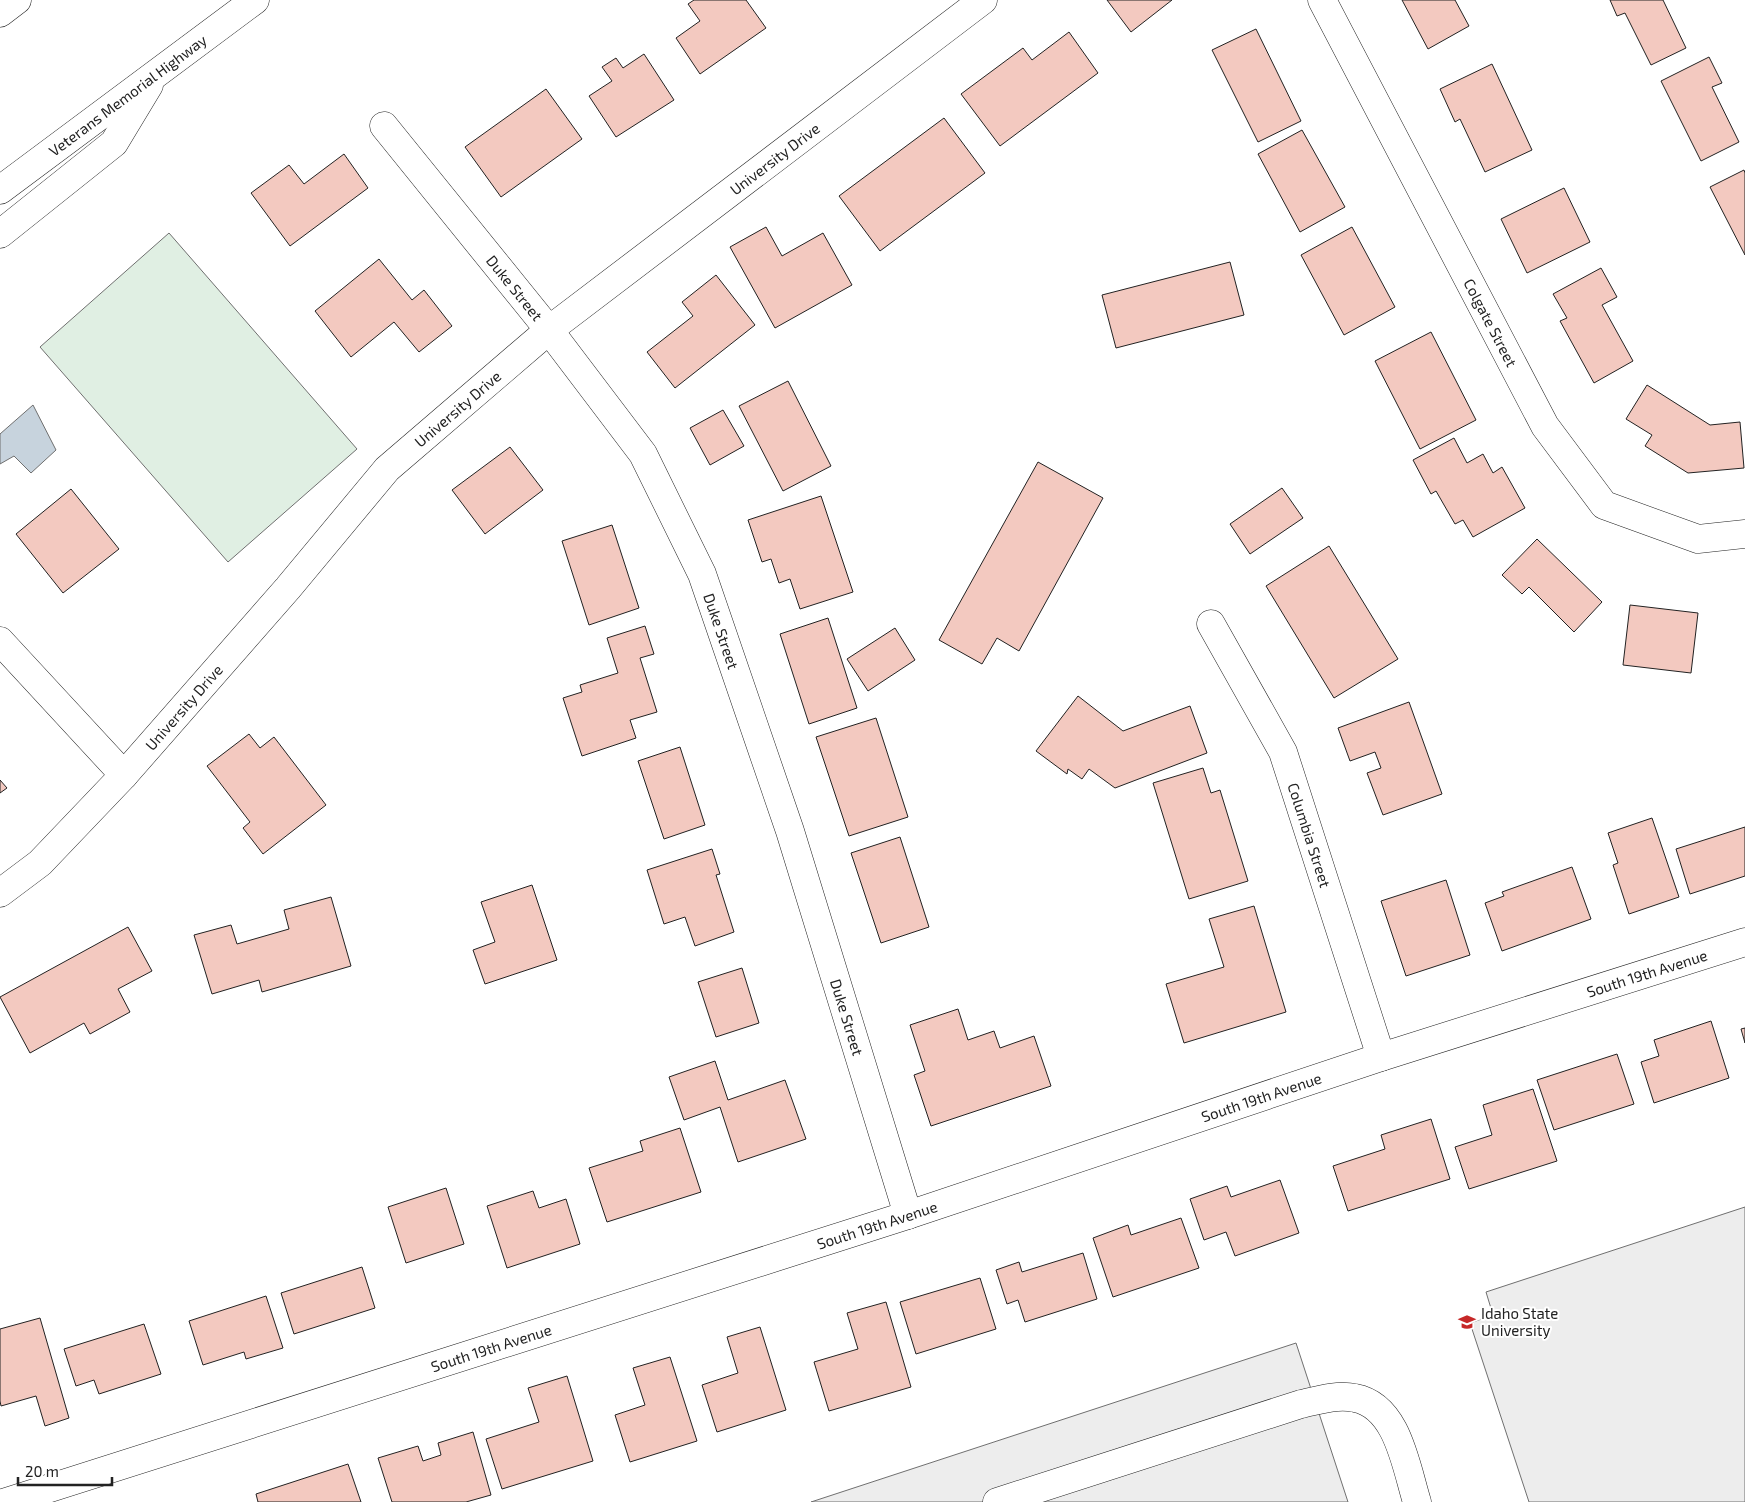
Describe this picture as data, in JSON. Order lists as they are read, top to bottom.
{
  "streets": {
    "main road": [
      "Veterans Memorial Highway",
      "University Drive",
      "Duke Street",
      "Colgate Street",
      "Columbia Street",
      "South 19th Avenue"
    ]
  },
  "crossings": [
    ["University Drive", "Duke Street"],
    ["Duke Street", "South 19th Avenue"],
    ["Columbia Street", "South 19th Avenue"]
  ],
  "places": {
    "school or university": ["Idaho State University"]
  },
  "scale_bar": "20 m"
}
